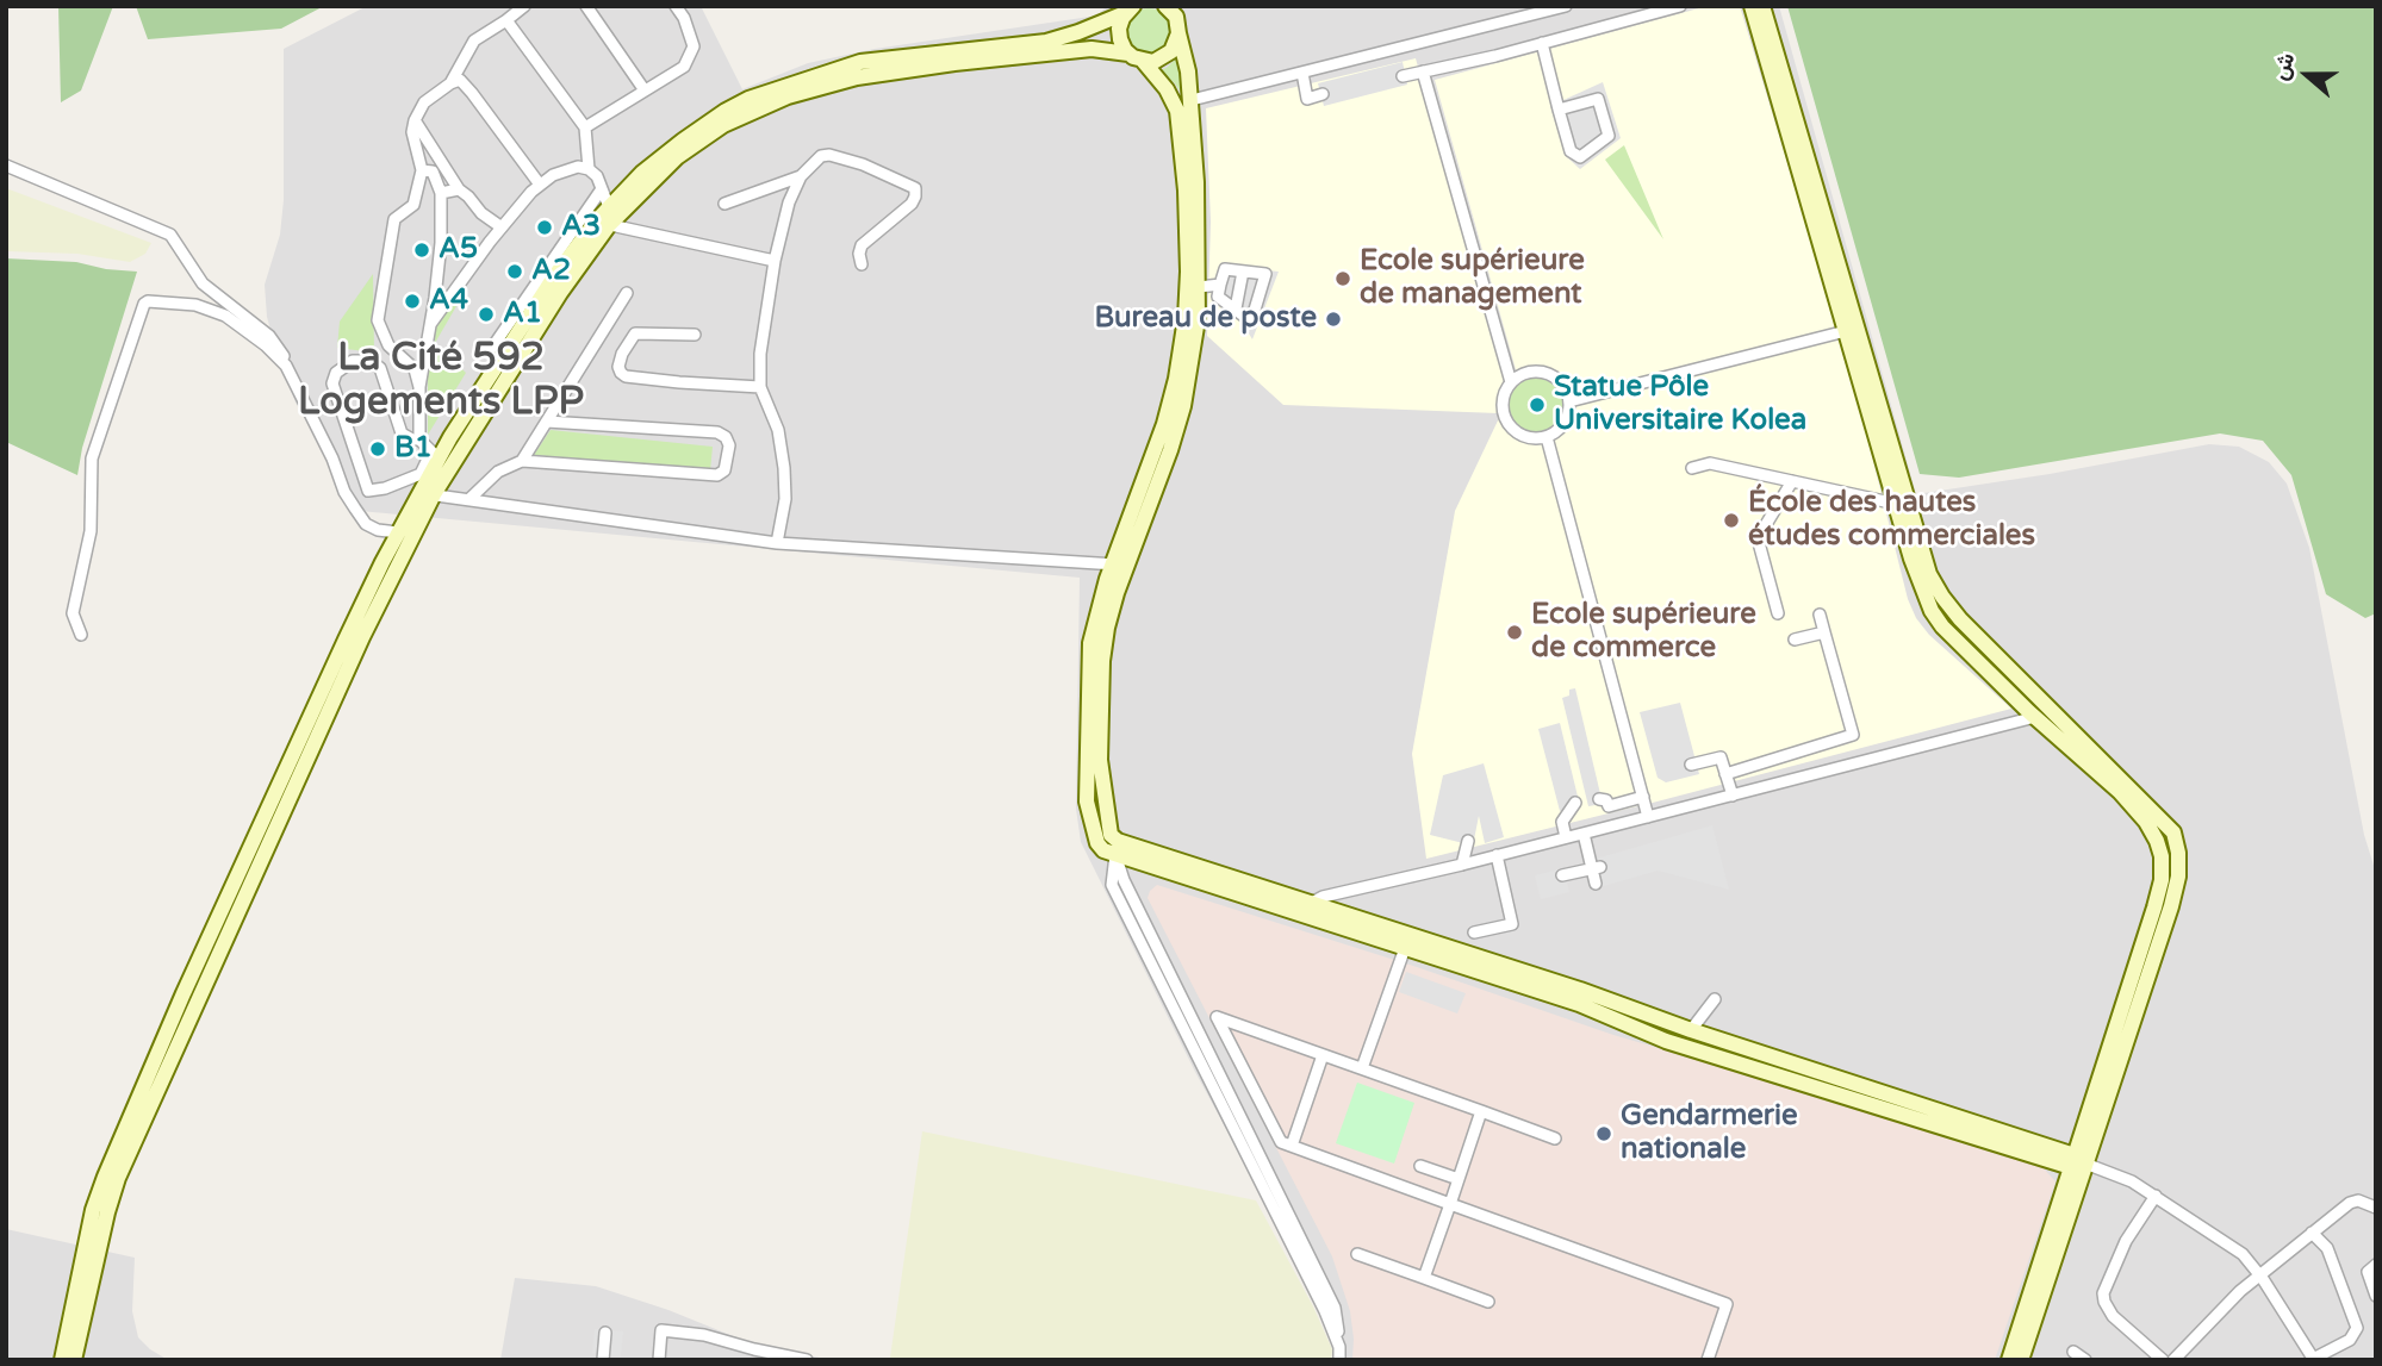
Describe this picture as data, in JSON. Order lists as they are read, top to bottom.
{
  "districts": ["La Cité 592 Logements LPP"],
  "places": [
    "A3",
    "A5",
    "A2",
    "Ecole supérieure de management",
    "A4",
    "A1",
    "Bureau de poste",
    "Statue Pôle Universitaire Kolea",
    "B1",
    "École des hautes études commerciales",
    "Ecole supérieure de commerce",
    "Gendarmerie nationale"
  ],
  "north": "left"
}
